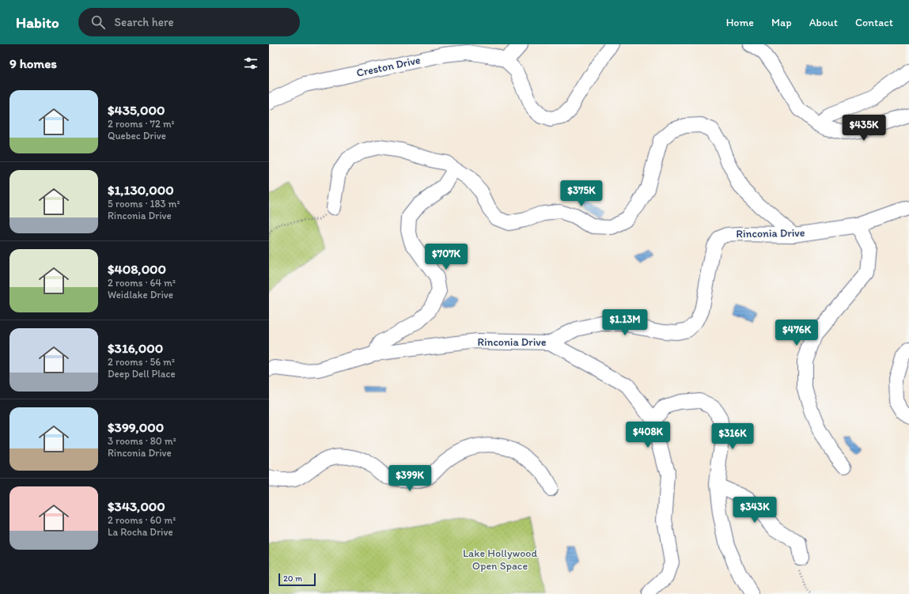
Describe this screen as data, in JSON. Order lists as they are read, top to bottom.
{
  "streets": {
    "street": ["Creston Drive", "Rinconia Drive"]
  },
  "parks": ["Lake Hollywood Open Space"],
  "scale_bar": "20 m",
  "page": {
    "header": "Habito",
    "search": "Search here",
    "nav": [
      "Home",
      "Map",
      "About",
      "Contact"
    ],
    "heading": "9 homes",
    "list": [
      {
        "name": "$435,000",
        "note": "2 rooms · 72 m² · Quebec Drive"
      },
      {
        "name": "$1,130,000",
        "note": "5 rooms · 183 m² · Rinconia Drive"
      },
      {
        "name": "$408,000",
        "note": "2 rooms · 64 m² · Weidlake Drive"
      },
      {
        "name": "$316,000",
        "note": "2 rooms · 56 m² · Deep Dell Place"
      },
      {
        "name": "$399,000",
        "note": "3 rooms · 80 m² · Rinconia Drive"
      },
      {
        "name": "$343,000",
        "note": "2 rooms · 60 m² · La Rocha Drive"
      }
    ],
    "price": [
      "$435K",
      "$375K",
      "$707K",
      "$1.13M",
      "$476K",
      "$408K",
      "$316K",
      "$399K",
      "$343K"
    ],
    "scale": "20 m"
  }
}
